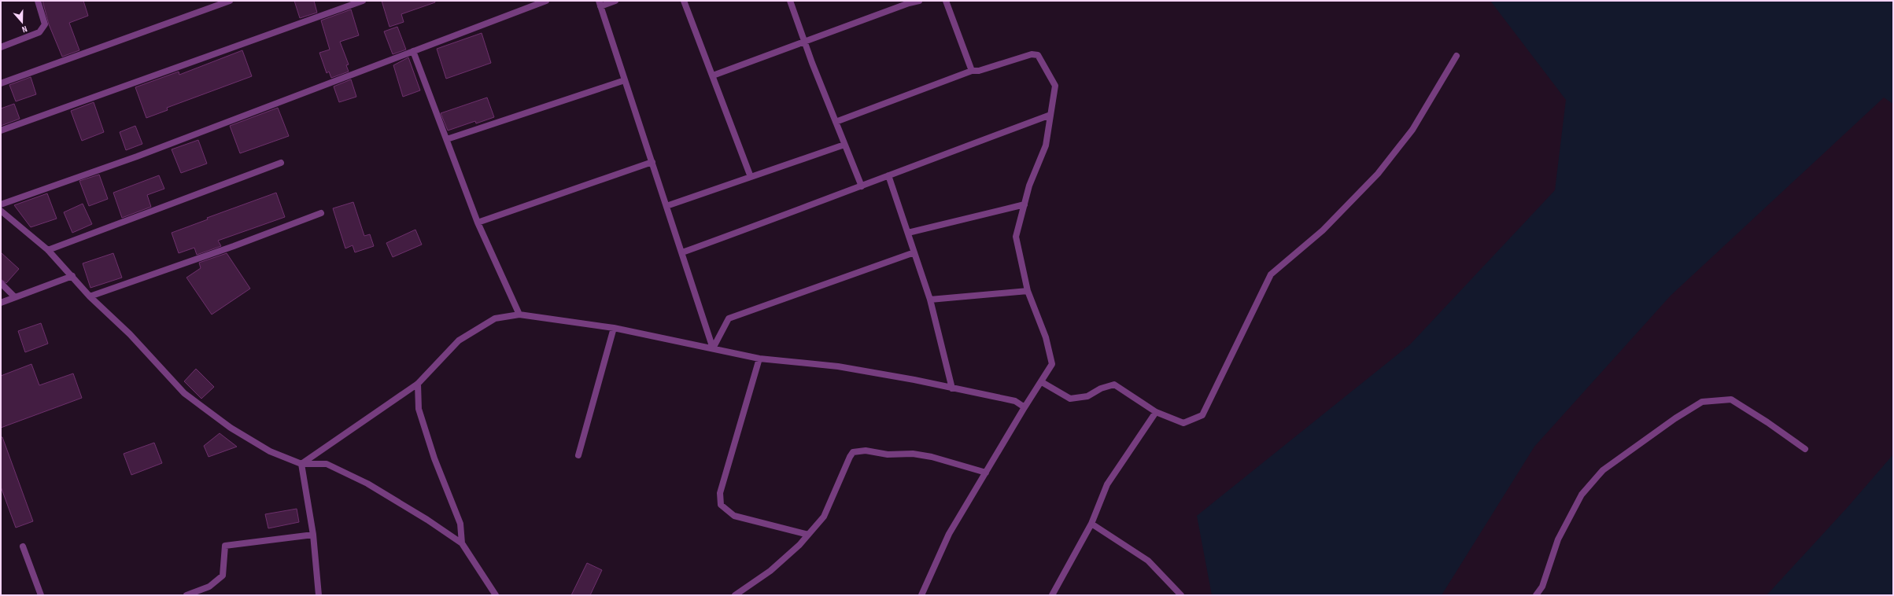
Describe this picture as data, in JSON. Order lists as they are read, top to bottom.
{
  "north": "bottom"
}
